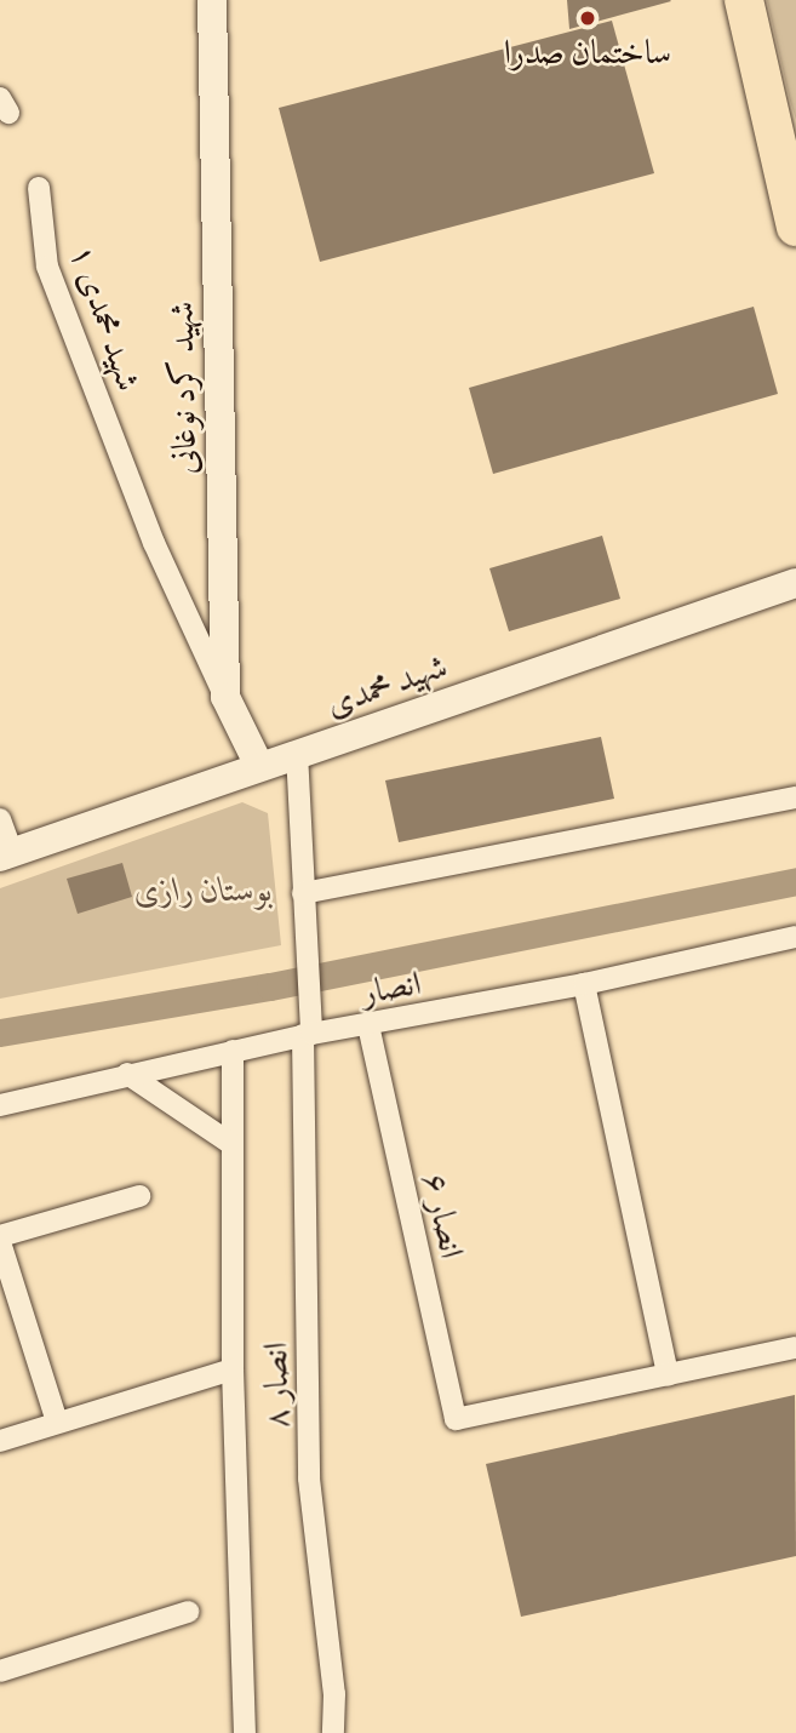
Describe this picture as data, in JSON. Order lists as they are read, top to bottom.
{
  "streets": {
    "street": [
      "شهید محمدی ۱",
      "شهید کرد نوغانی",
      "شهید محمدی",
      "انصار",
      "انصار ۶",
      "انصار ۸"
    ]
  },
  "crossings": [
    ["شهید محمدی ۱", "شهید کرد نوغانی"],
    ["شهید کرد نوغانی", "شهید محمدی"],
    ["شهید محمدی", "انصار ۸"],
    ["انصار", "انصار ۶"],
    ["انصار", "انصار ۸"]
  ],
  "parks": ["بوستان رازی"],
  "places": ["ساختمان صدرا"]
}
